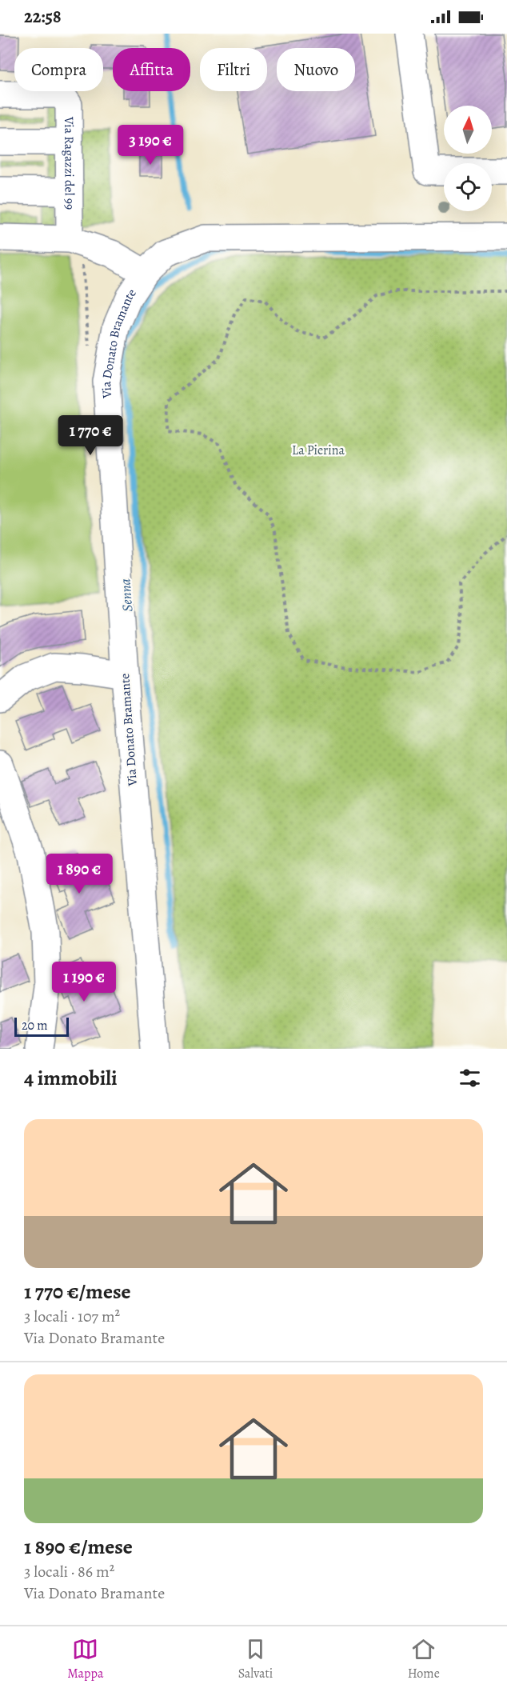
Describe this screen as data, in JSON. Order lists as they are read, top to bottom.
{
  "streets": {
    "street": ["Via Ragazzi del 99", "Via Donato Bramante"]
  },
  "water": ["Senna"],
  "parks": ["La Pierina"],
  "scale_bar": "20 m",
  "north": "top",
  "page": {
    "status": "22:58",
    "chip": [
      "Compra",
      "Affitta",
      "Filtri",
      "Nuovo"
    ],
    "price": [
      "3 190 €",
      "1 770 €",
      "1 890 €",
      "1 190 €"
    ],
    "scale": "20 m",
    "heading": "4 immobili",
    "list": [
      {
        "name": "1 770 €/mese",
        "note": "3 locali · 107 m² · Via Donato Bramante"
      },
      {
        "name": "1 890 €/mese",
        "note": "3 locali · 86 m² · Via Donato Bramante"
      }
    ],
    "tabs": ["Mappa", "Salvati", "Home"]
  }
}
